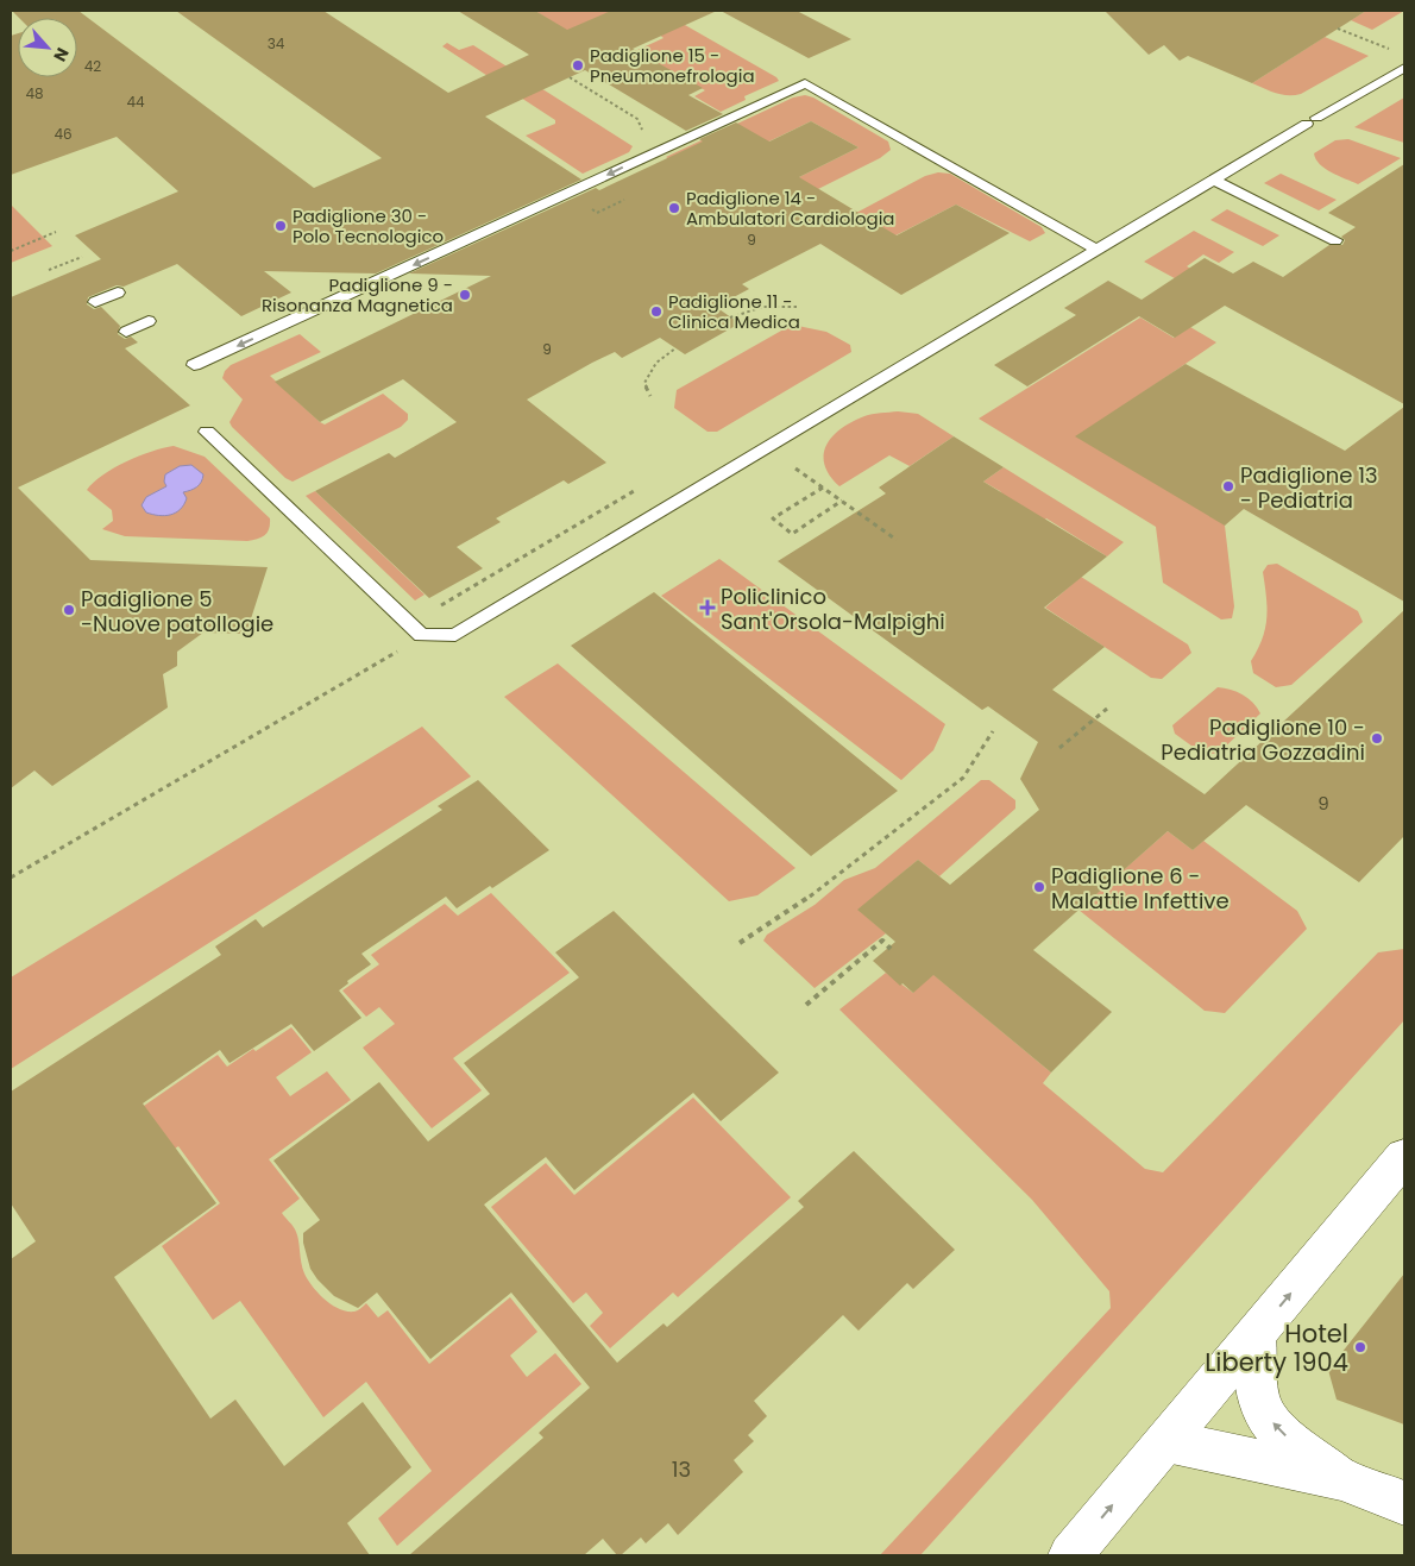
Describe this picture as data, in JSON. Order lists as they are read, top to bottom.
{
  "places": {
    "other": [
      "Padiglione 15 - Pneumonefrologia",
      "Padiglione 14 - Ambulatori Cardiologia",
      "Padiglione 30 - Polo Tecnologico",
      "Padiglione 9 - Risonanza Magnetica",
      "Padiglione 11 - Clinica Medica",
      "Padiglione 13 - Pediatria",
      "Padiglione 5 -Nuove patollogie",
      "Padiglione 10 - Pediatria Gozzadini",
      "Padiglione 6 - Malattie Infettive",
      "Hotel Liberty 1904"
    ],
    "health": ["Policlinico Sant'Orsola-Malpighi"]
  },
  "house_numbers": [
    "34",
    "42",
    "48",
    "44",
    "46",
    "9",
    "9",
    "9",
    "13"
  ],
  "north": "bottom right"
}
